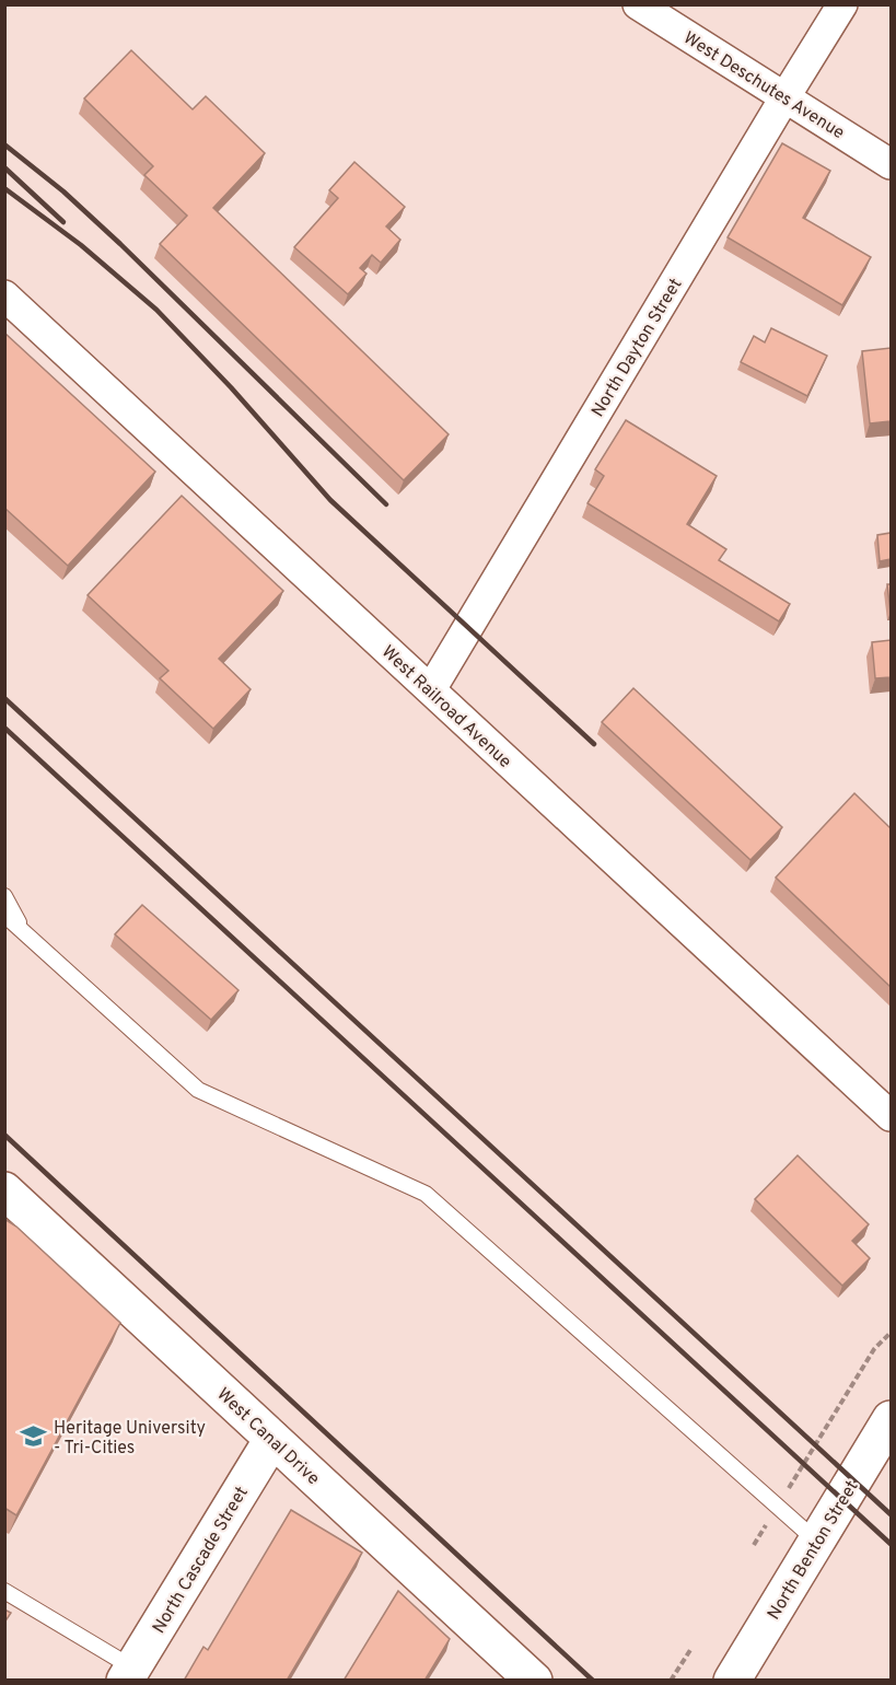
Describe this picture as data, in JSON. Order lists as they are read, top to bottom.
{
  "streets": {
    "street": [
      "West Deschutes Avenue",
      "North Dayton Street",
      "West Railroad Avenue",
      "West Canal Drive",
      "North Benton Street",
      "North Cascade Street"
    ]
  },
  "crossings": [
    ["West Deschutes Avenue", "North Dayton Street"],
    ["North Dayton Street", "West Railroad Avenue"],
    ["West Canal Drive", "North Cascade Street"]
  ],
  "places": {
    "school or university": ["Heritage University - Tri-Cities"]
  }
}
